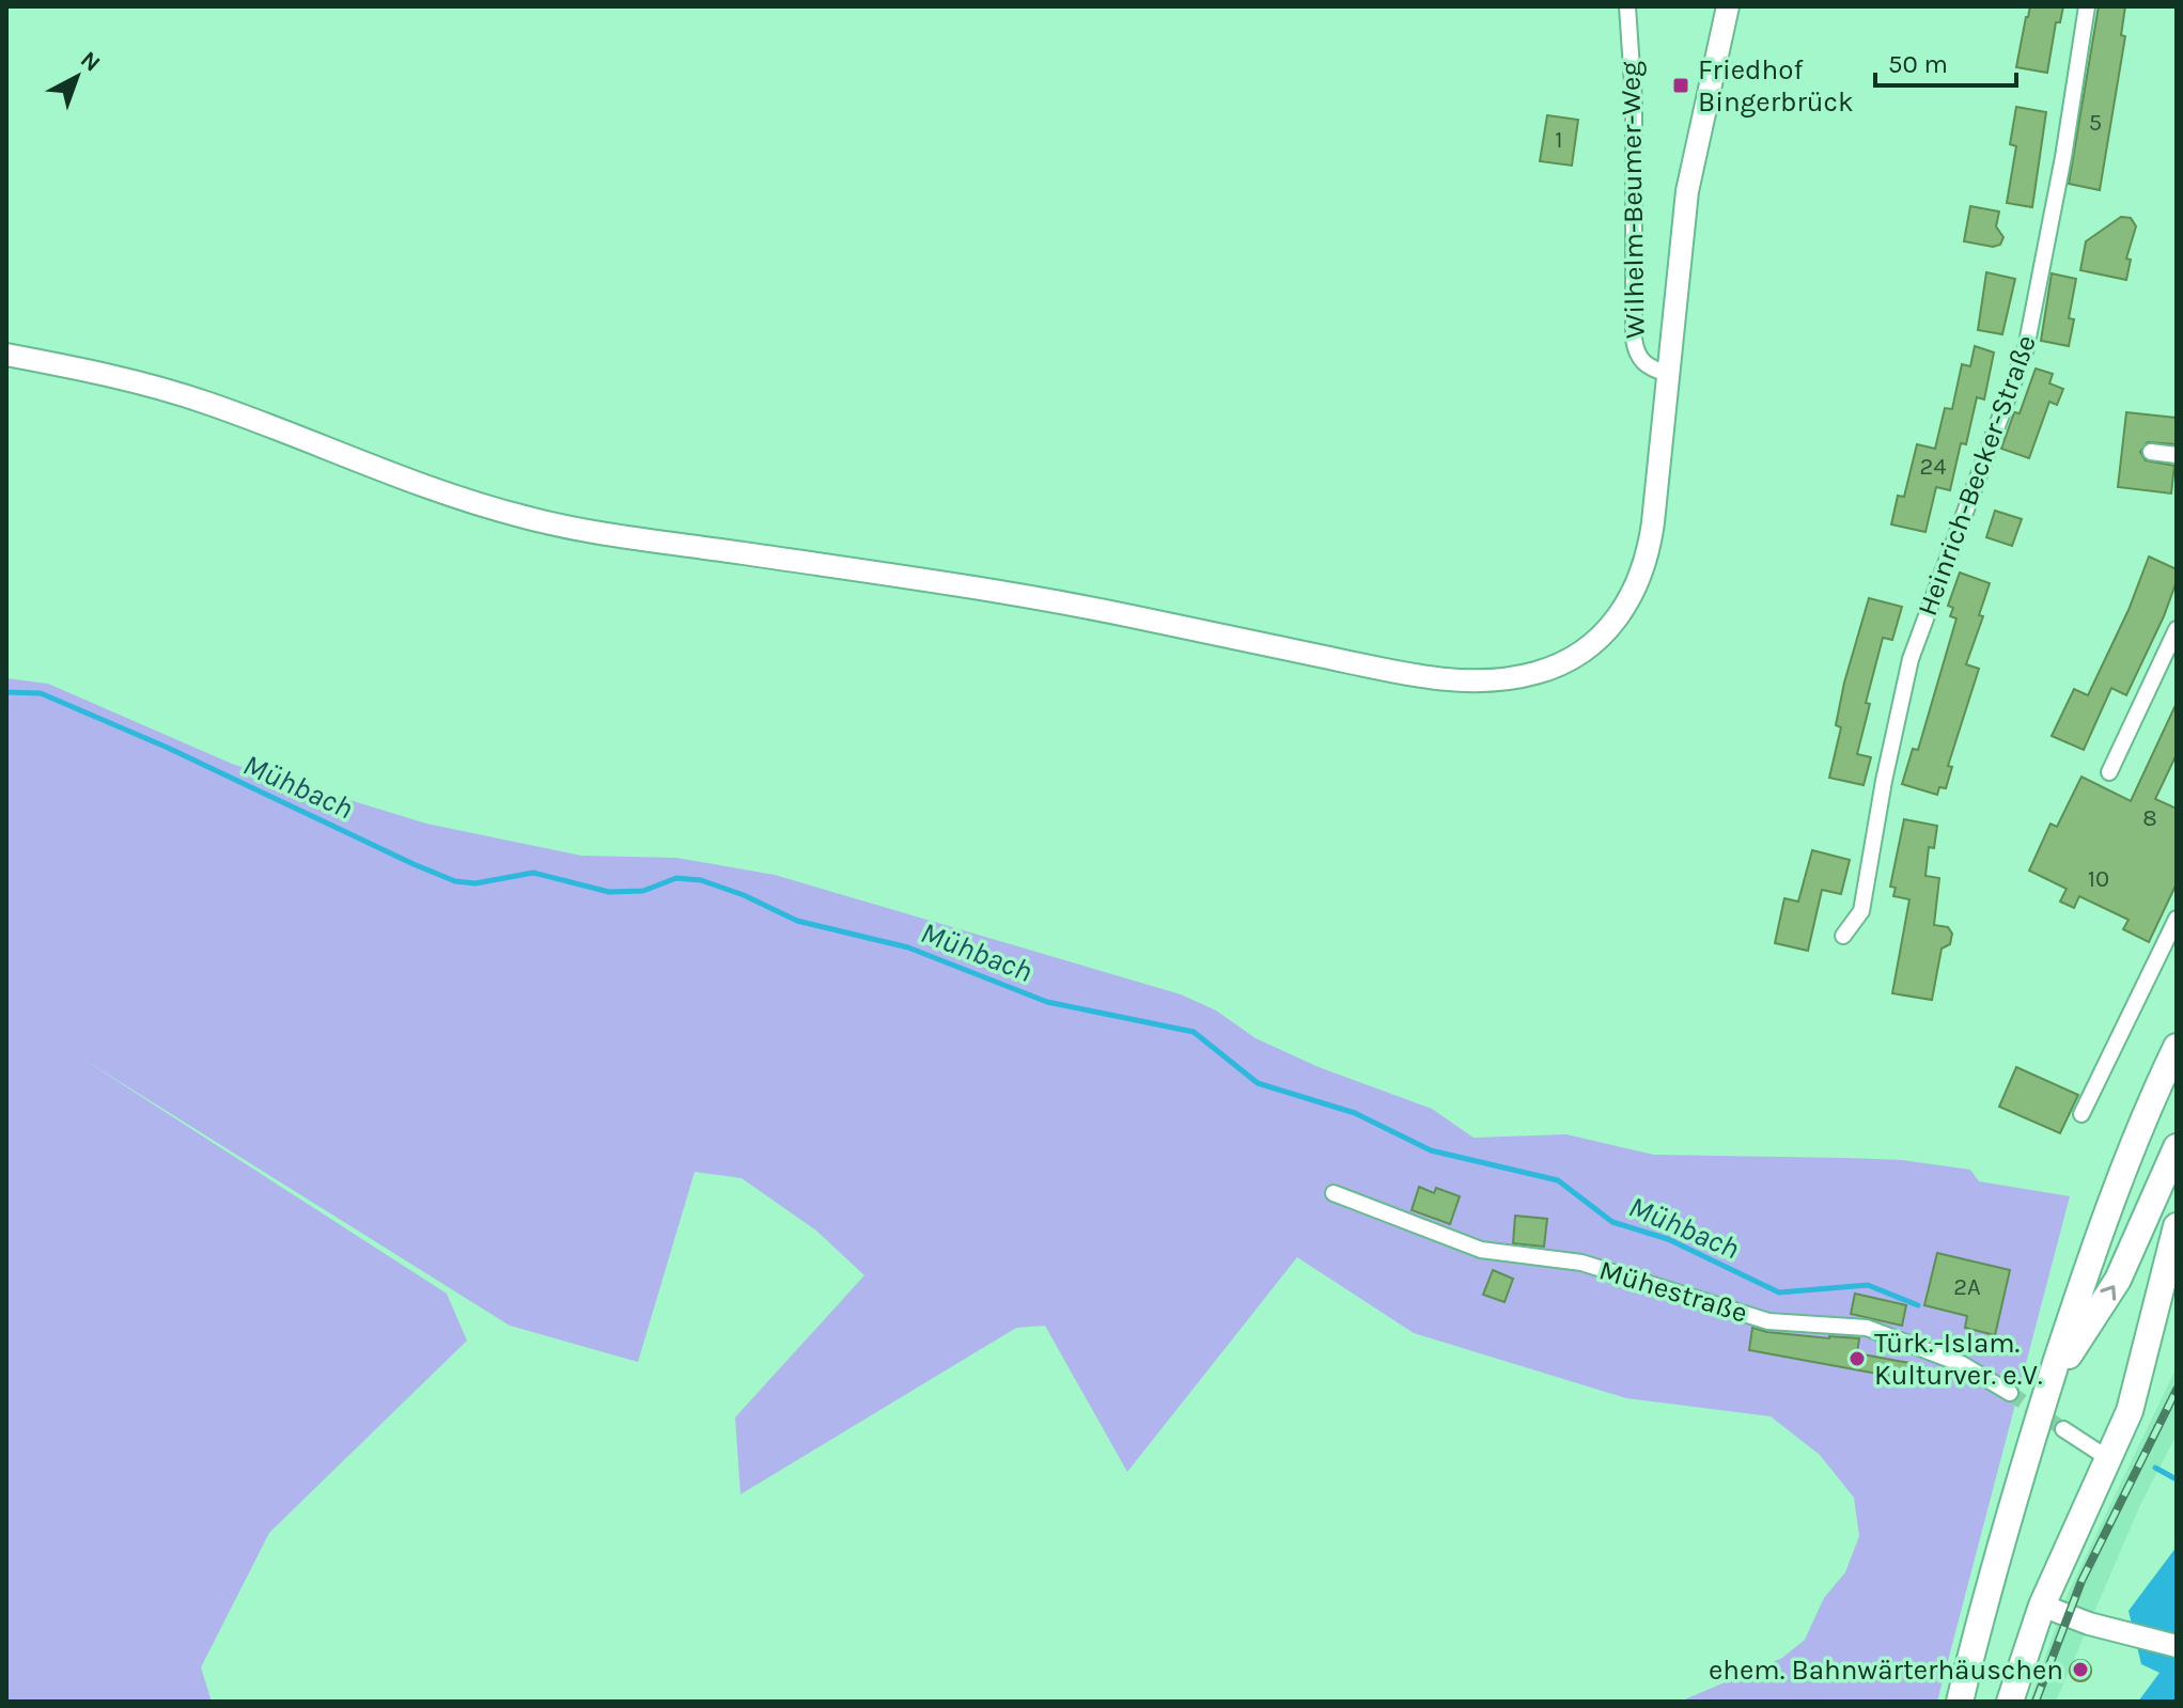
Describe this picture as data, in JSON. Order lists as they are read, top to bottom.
{
  "streets": {
    "street": ["Wilhelm-Beumer-Weg", "Heinrich-Becker-Straße", "Mühestraße"]
  },
  "water": ["Mühbach"],
  "places": {
    "transit": ["Friedhof Bingerbrück"],
    "other": ["Türk.-Islam. Kulturver. e.V.", "ehem. Bahnwärterhäuschen"]
  },
  "house_numbers": [
    "5",
    "1",
    "24",
    "8",
    "10",
    "2A"
  ],
  "scale_bar": "50 m",
  "north": "top right"
}
